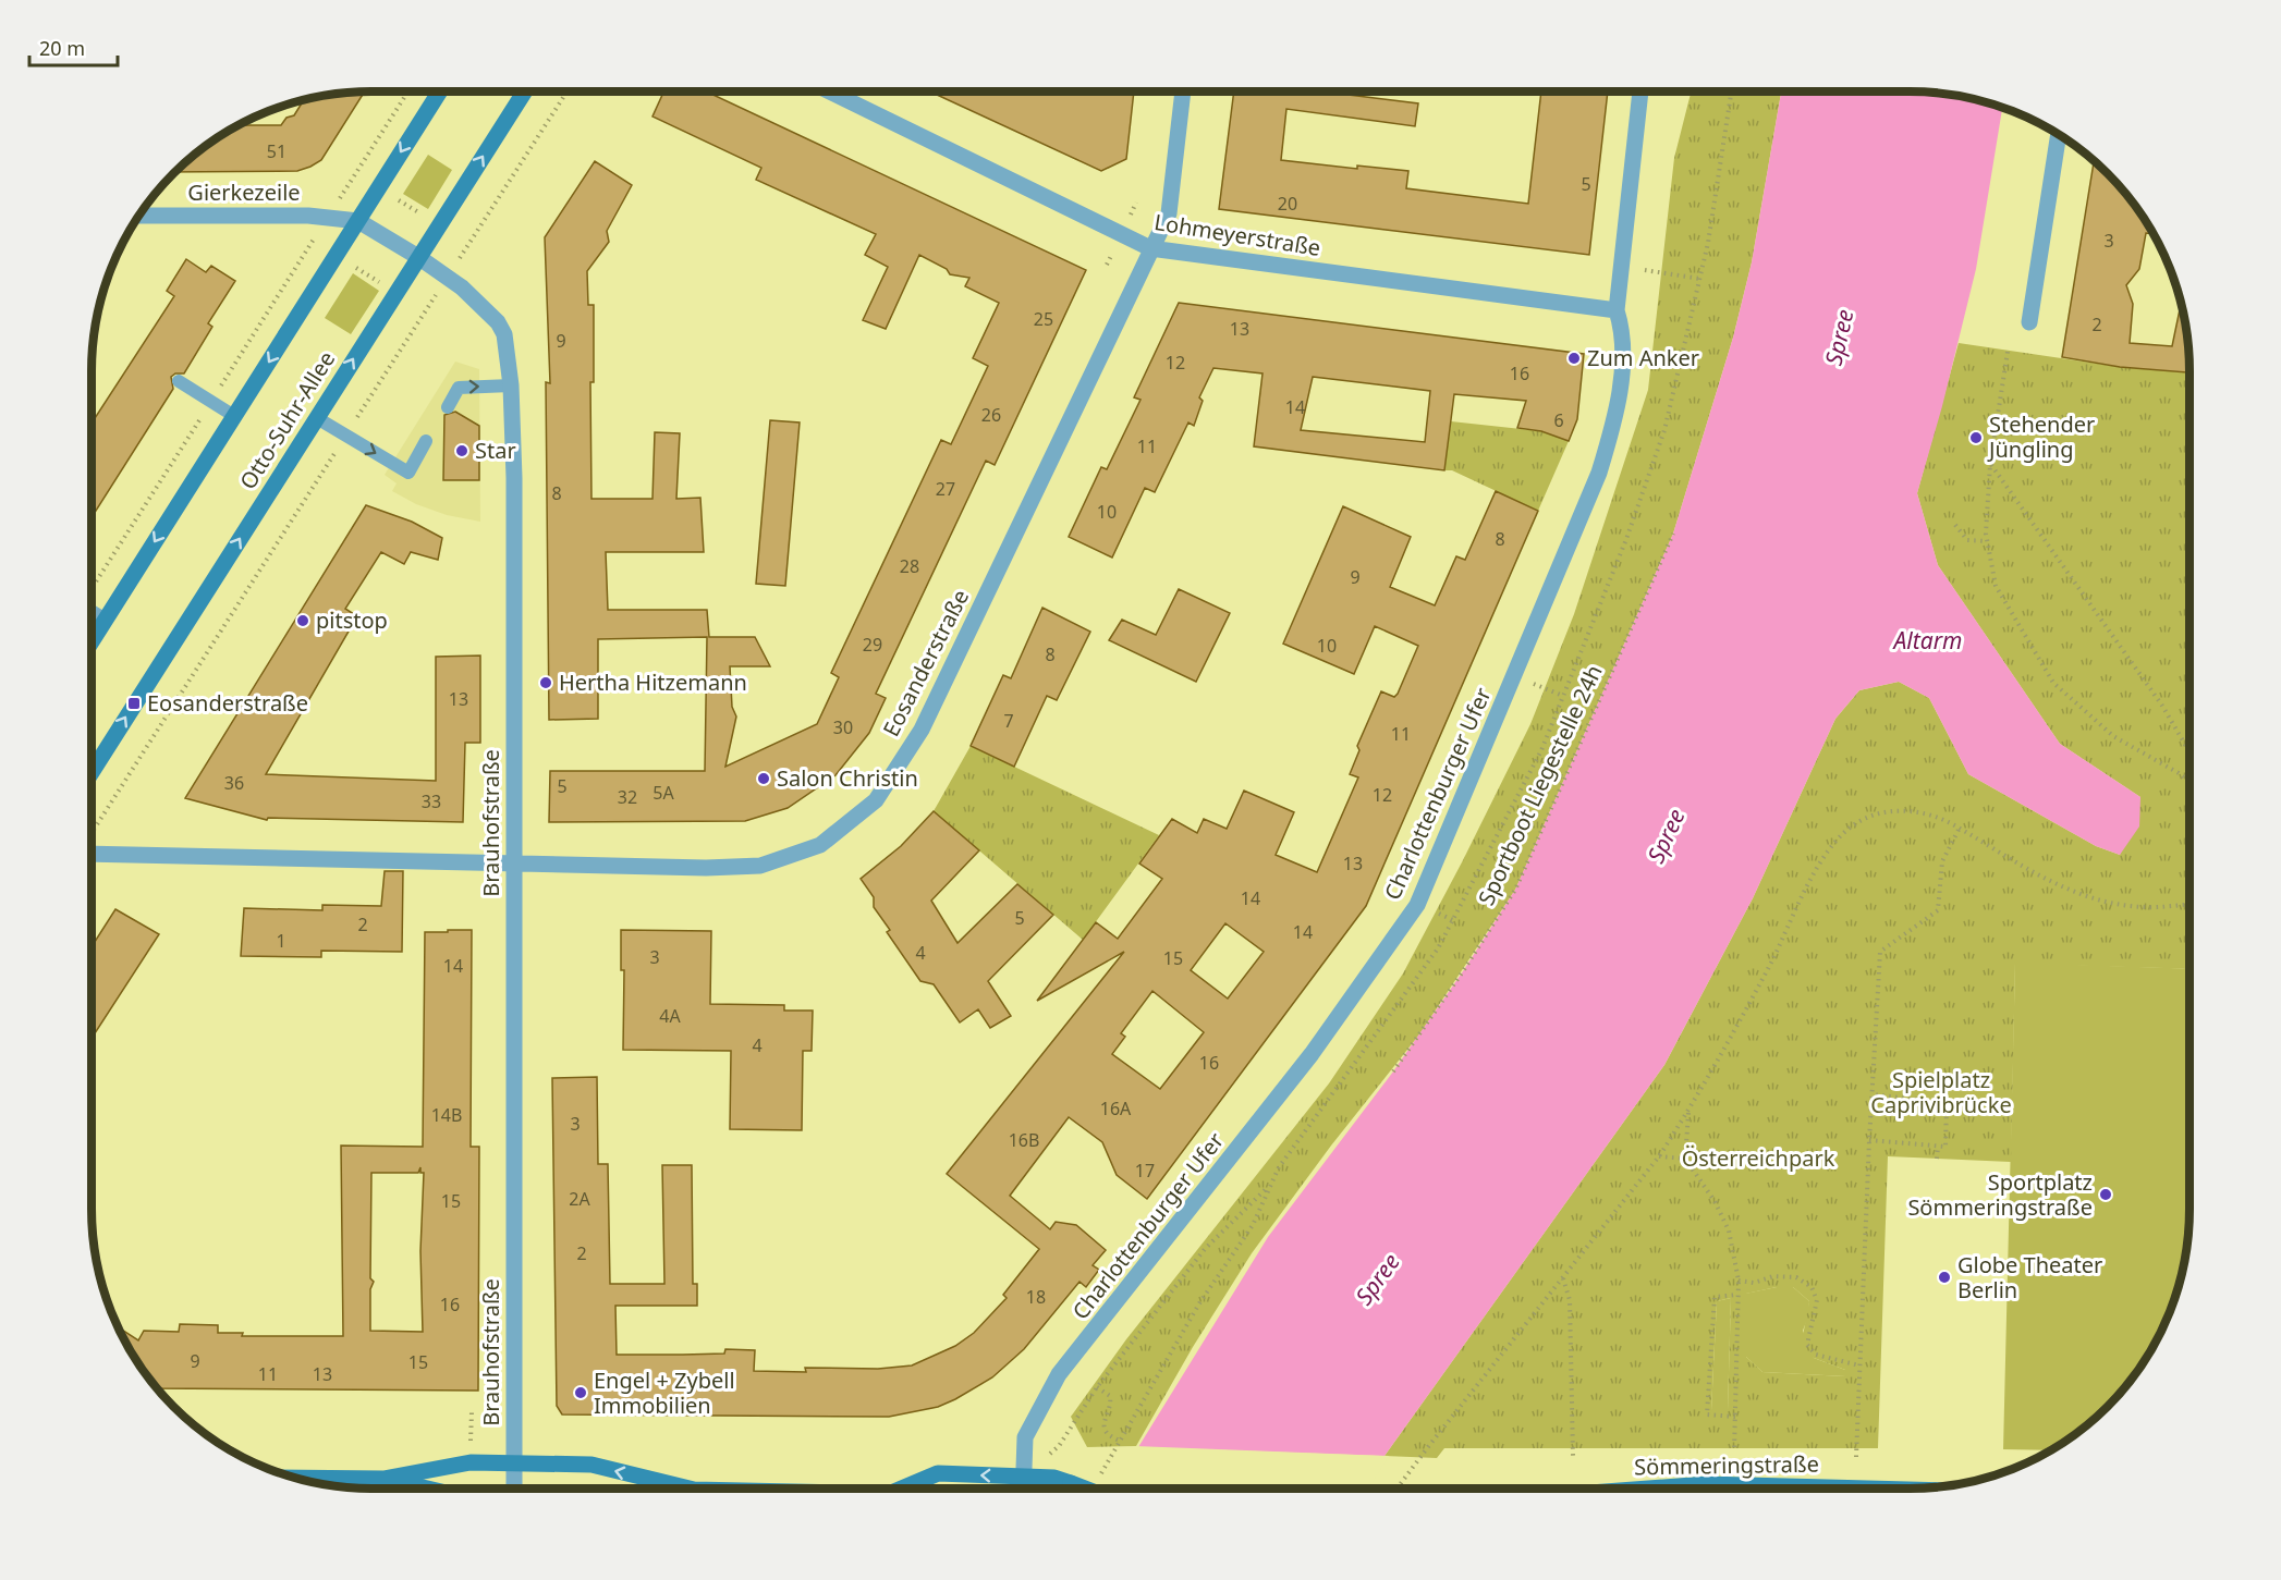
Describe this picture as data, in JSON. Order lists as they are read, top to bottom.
{
  "streets": {
    "street": [
      "Gierkezeile",
      "Lohmeyerstraße",
      "Otto-Suhr-Allee",
      "Eosanderstraße",
      "Charlottenburger Ufer",
      "Brauhofstraße",
      "Sömmeringstraße"
    ],
    "path": ["Sportboot Liegestelle 24h"]
  },
  "crossings": [
    ["Gierkezeile", "Brauhofstraße"],
    ["Lohmeyerstraße", "Eosanderstraße"],
    ["Lohmeyerstraße", "Charlottenburger Ufer"],
    ["Otto-Suhr-Allee", "Brauhofstraße"],
    ["Eosanderstraße", "Brauhofstraße"]
  ],
  "water": ["Spree", "Altarm"],
  "parks": ["Spielplatz Caprivibrücke", "Österreichpark"],
  "places": {
    "other": [
      "Zum Anker",
      "Stehender Jüngling",
      "Star",
      "pitstop",
      "Hertha Hitzemann",
      "Salon Christin",
      "Sportplatz Sömmeringstraße",
      "Globe Theater Berlin",
      "Engel + Zybell Immobilien"
    ],
    "transit": ["Eosanderstraße"]
  },
  "house_numbers": [
    "51",
    "5",
    "20",
    "3",
    "25",
    "2",
    "13",
    "9",
    "12",
    "16",
    "14",
    "26",
    "6",
    "11",
    "27",
    "8",
    "10",
    "8",
    "28",
    "9",
    "29",
    "10",
    "8",
    "13",
    "7",
    "30",
    "11",
    "36",
    "5",
    "5A",
    "12",
    "32",
    "33",
    "13",
    "14",
    "5",
    "2",
    "14",
    "1",
    "4",
    "3",
    "15",
    "14",
    "4A",
    "4",
    "16",
    "16A",
    "14B",
    "3",
    "16B",
    "17",
    "2A",
    "15",
    "2",
    "18",
    "16",
    "9",
    "15",
    "11",
    "13"
  ],
  "scale_bar": "20 m"
}
